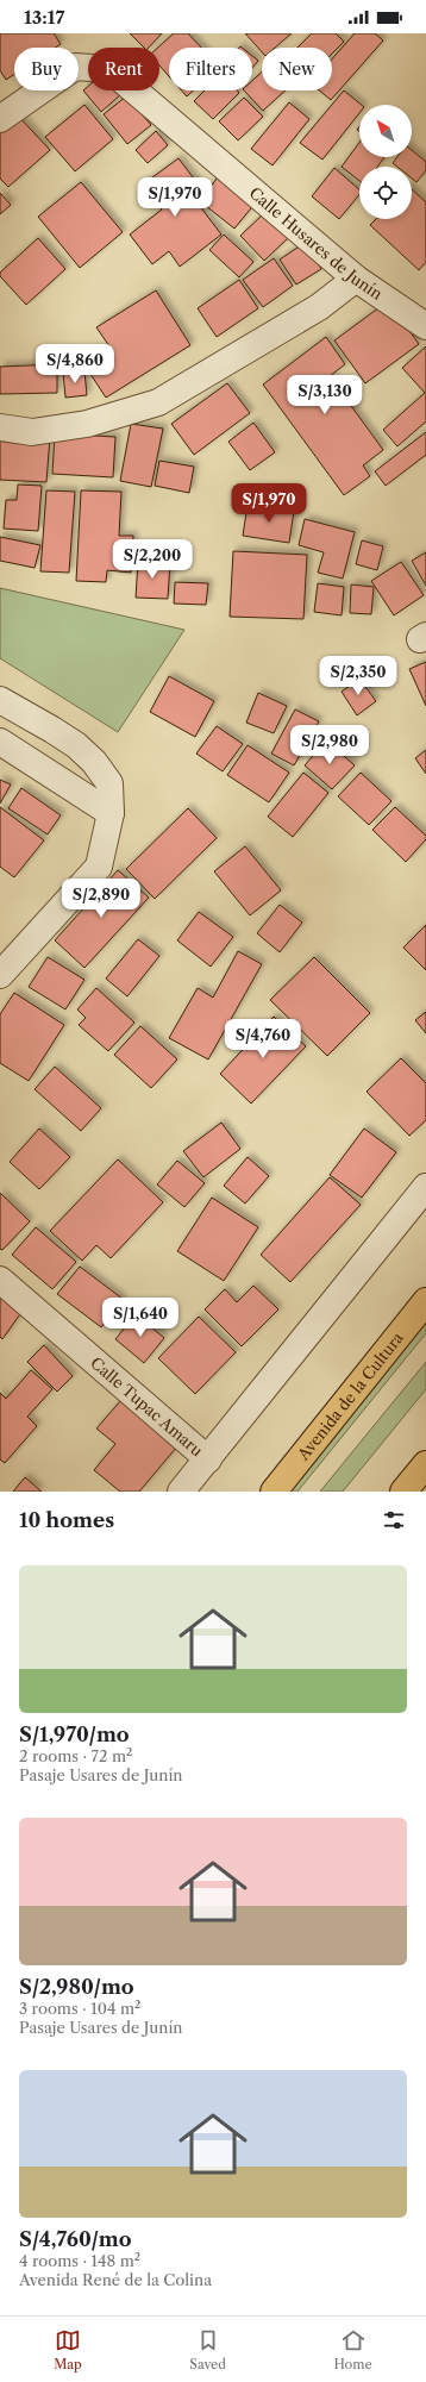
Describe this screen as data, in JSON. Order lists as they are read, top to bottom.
{
  "streets": {
    "highway": ["Avenida de la Cultura"],
    "street": ["Calle Husares de Junín", "Calle Tupac Amaru"]
  },
  "north": "top left",
  "page": {
    "status": "13:17",
    "chip": [
      "Buy",
      "Rent",
      "Filters",
      "New"
    ],
    "price": [
      "S/1,970",
      "S/4,860",
      "S/3,130",
      "S/1,970",
      "S/2,200",
      "S/2,350",
      "S/2,980",
      "S/2,890",
      "S/4,760",
      "S/1,640"
    ],
    "heading": "10 homes",
    "list": [
      {
        "name": "S/1,970/mo",
        "note": "2 rooms · 72 m² · Pasaje Usares de Junín"
      },
      {
        "name": "S/2,980/mo",
        "note": "3 rooms · 104 m² · Pasaje Usares de Junín"
      },
      {
        "name": "S/4,760/mo",
        "note": "4 rooms · 148 m² · Avenida René de la Colina"
      }
    ],
    "tabs": ["Map", "Saved", "Home"]
  }
}
